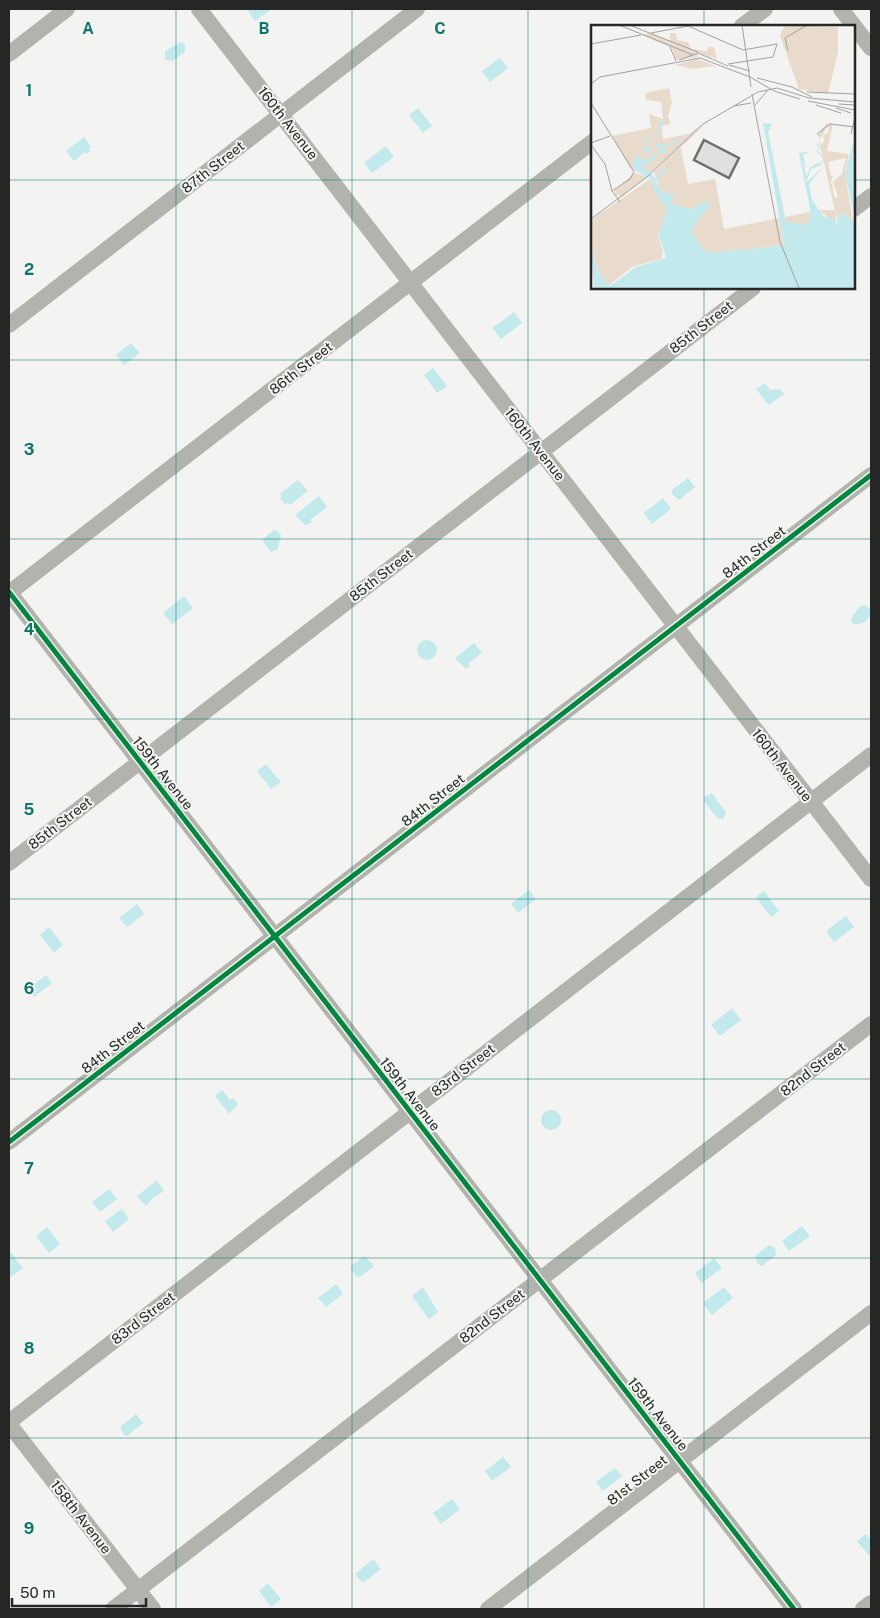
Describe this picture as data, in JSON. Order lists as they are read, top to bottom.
{
  "streets": {
    "street": [
      "160th Avenue",
      "87th Street",
      "85th Street",
      "86th Street",
      "84th Street",
      "159th Avenue",
      "82nd Street",
      "83rd Street",
      "81st Street",
      "158th Avenue"
    ]
  },
  "crossings": [
    ["160th Avenue", "87th Street"],
    ["160th Avenue", "85th Street"],
    ["160th Avenue", "86th Street"],
    ["160th Avenue", "84th Street"],
    ["160th Avenue", "83rd Street"],
    ["85th Street", "159th Avenue"],
    ["86th Street", "159th Avenue"],
    ["84th Street", "159th Avenue"],
    ["159th Avenue", "82nd Street"],
    ["159th Avenue", "83rd Street"],
    ["159th Avenue", "81st Street"],
    ["82nd Street", "158th Avenue"],
    ["83rd Street", "158th Avenue"]
  ],
  "scale_bar": "50 m",
  "grid": {
    "columns": ["A", "B", "C"],
    "rows": [
      "1",
      "2",
      "3",
      "4",
      "5",
      "6",
      "7",
      "8",
      "9"
    ]
  }
}
